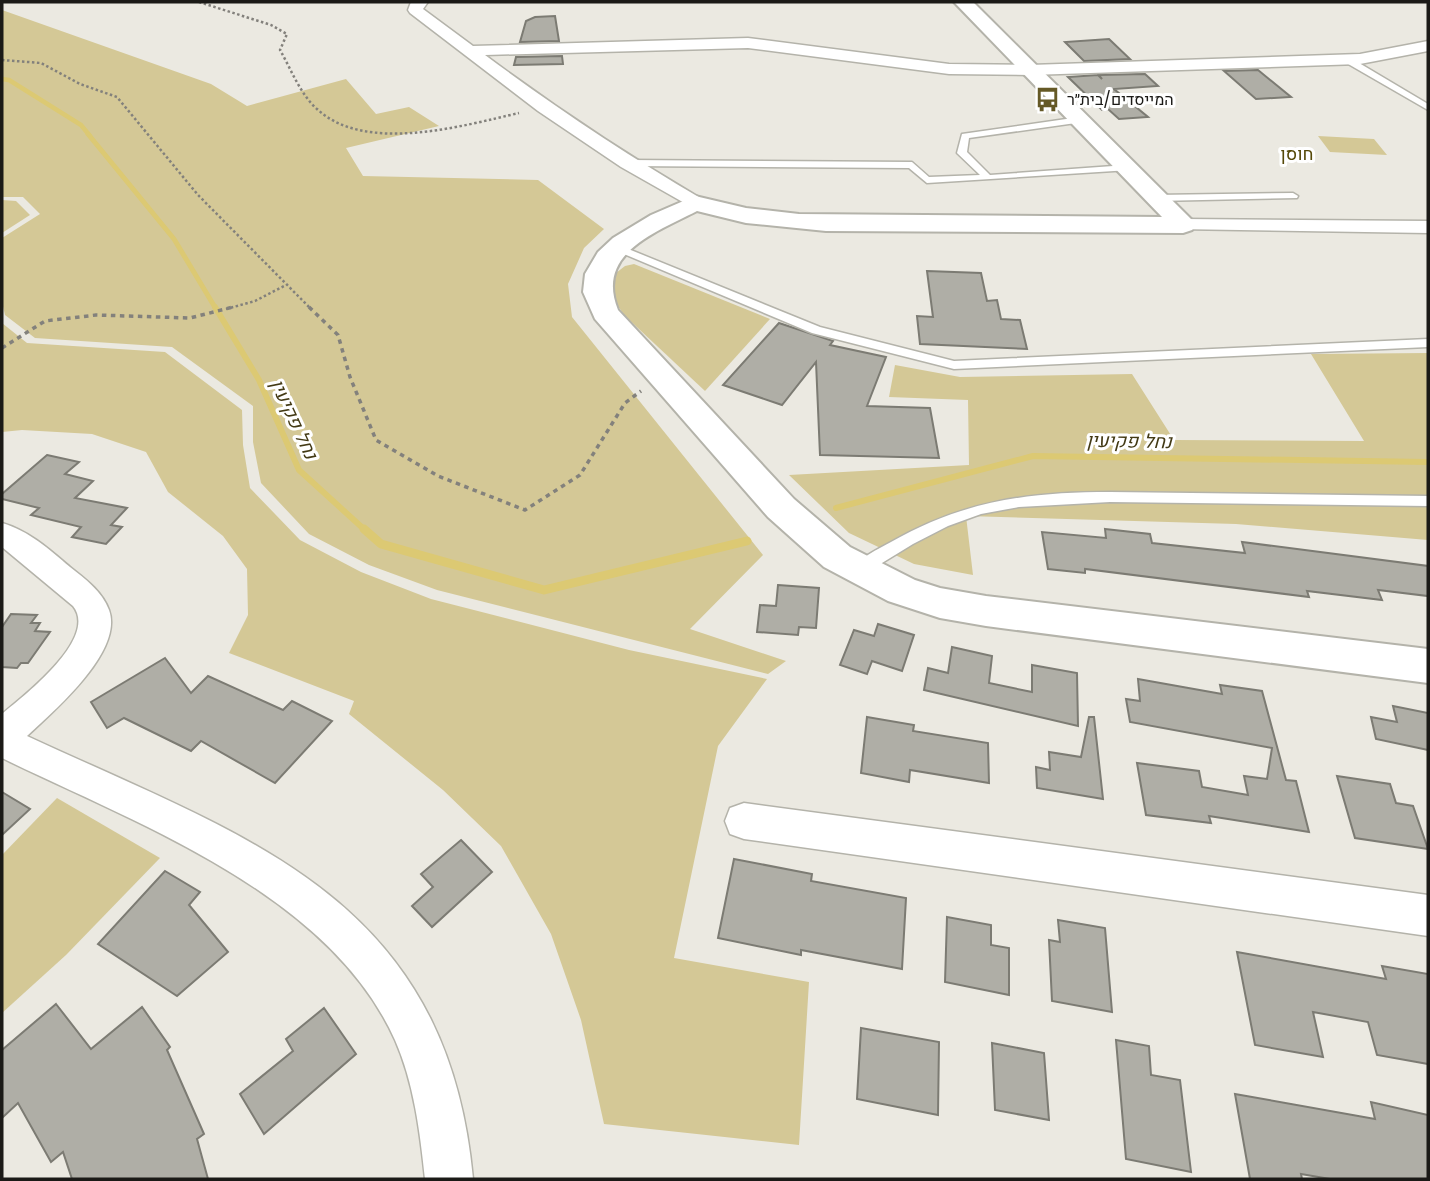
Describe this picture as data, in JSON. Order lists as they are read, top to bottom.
{
  "districts": ["חוסן"],
  "water": ["נחל פקיעין"],
  "places": {
    "bus stop": ["המייסדים/בית״ר"]
  }
}
